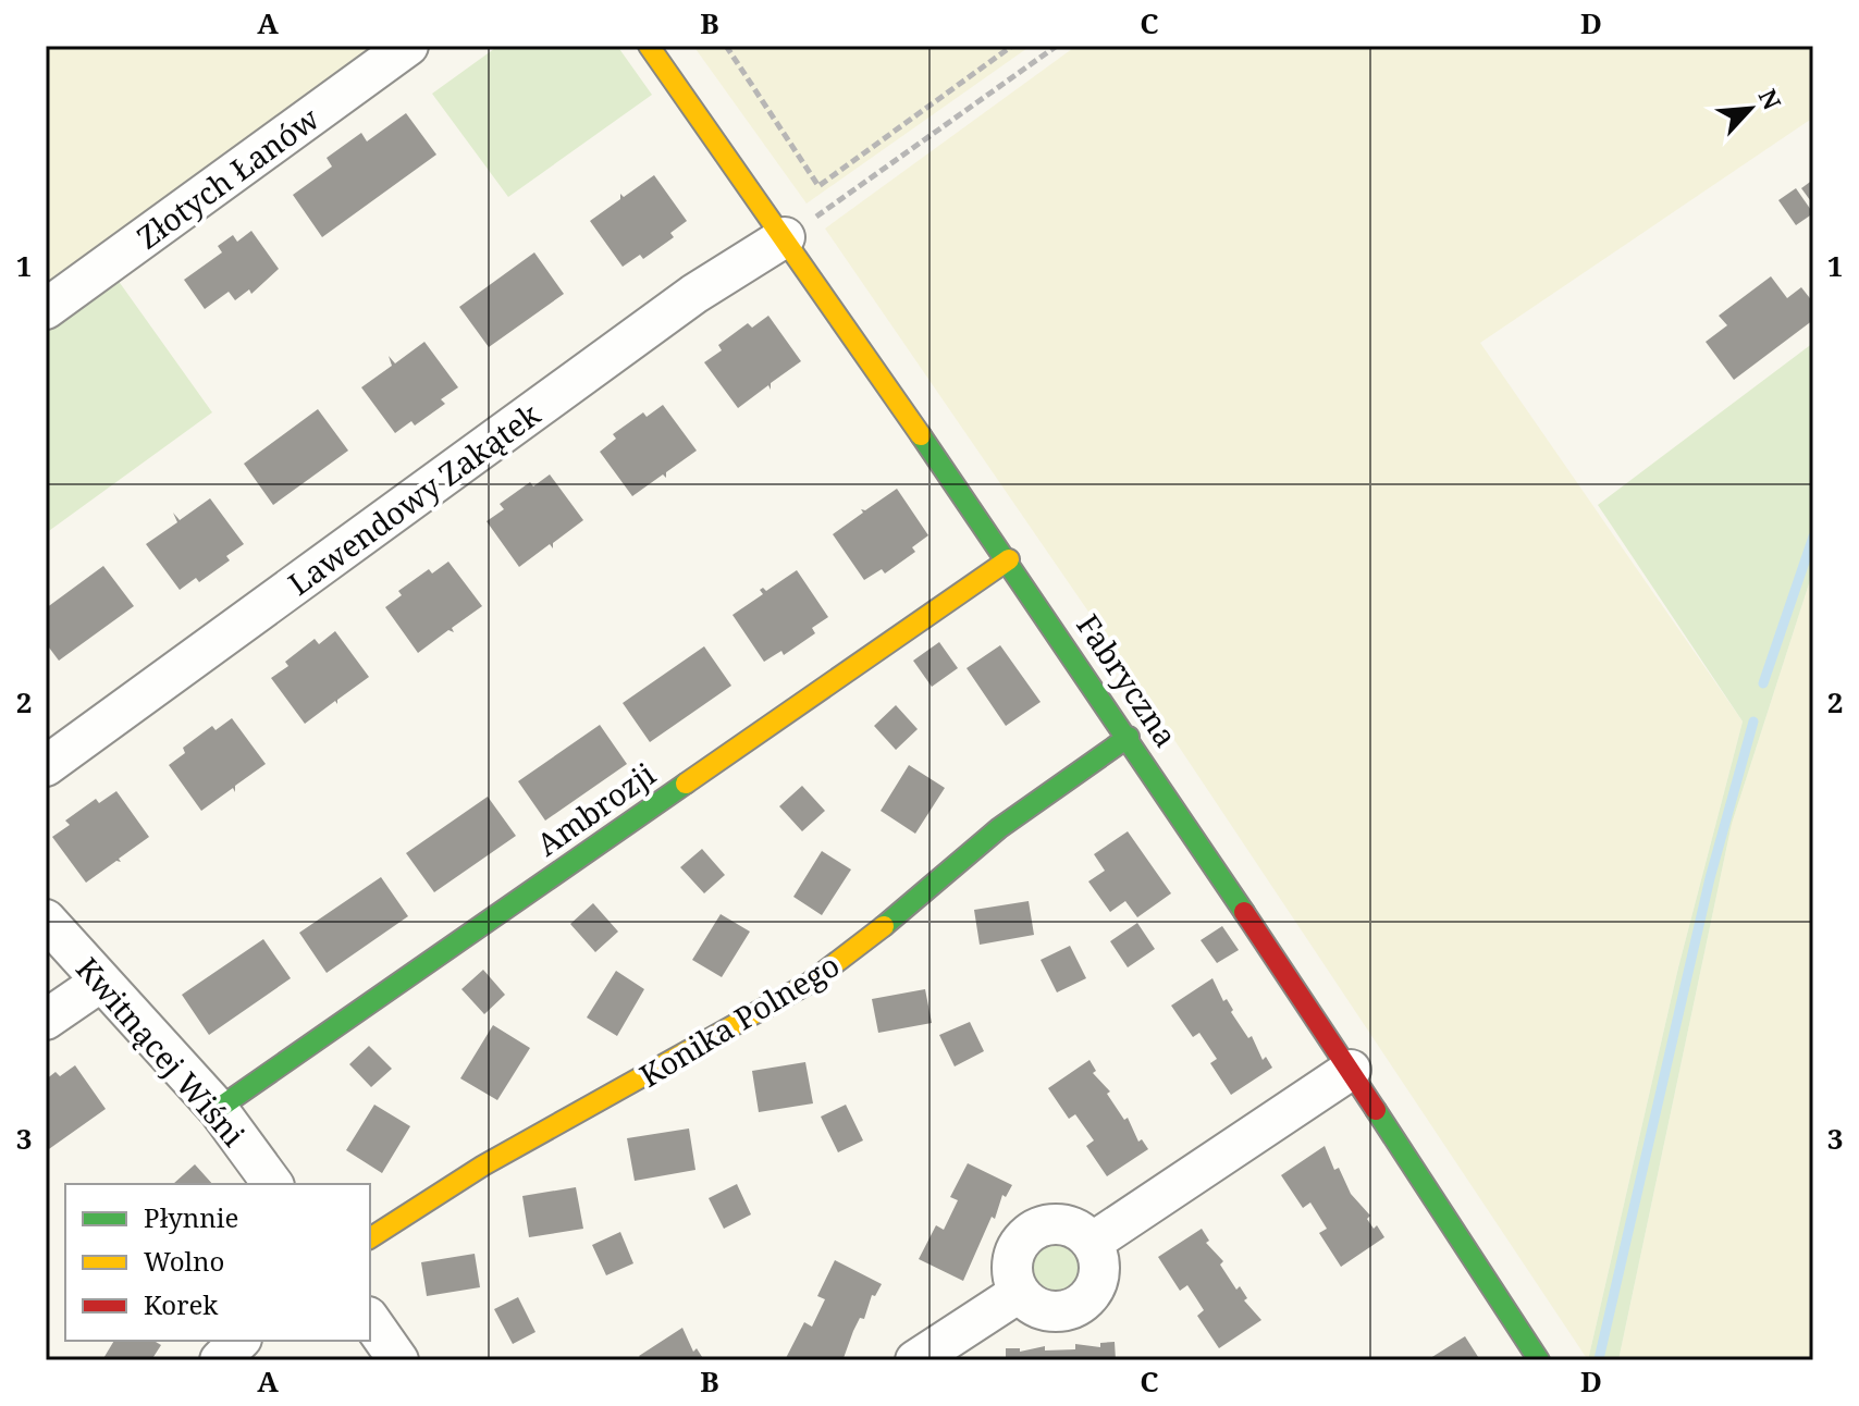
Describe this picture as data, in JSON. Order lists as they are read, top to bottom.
{
  "streets": {
    "street": [
      "Złotych Łanów",
      "Lawendowy Zakątek",
      "Fabryczna",
      "Ambrozji",
      "Konika Polnego",
      "Kwitnącej Wiśni"
    ]
  },
  "crossings": [
    ["Lawendowy Zakątek", "Fabryczna"],
    ["Fabryczna", "Ambrozji"],
    ["Fabryczna", "Konika Polnego"],
    ["Ambrozji", "Kwitnącej Wiśni"]
  ],
  "legend": ["Płynnie", "Wolno", "Korek"],
  "north": "top right",
  "grid": {
    "columns": [
      "A",
      "B",
      "C",
      "D"
    ],
    "rows": ["1", "2", "3"]
  }
}
